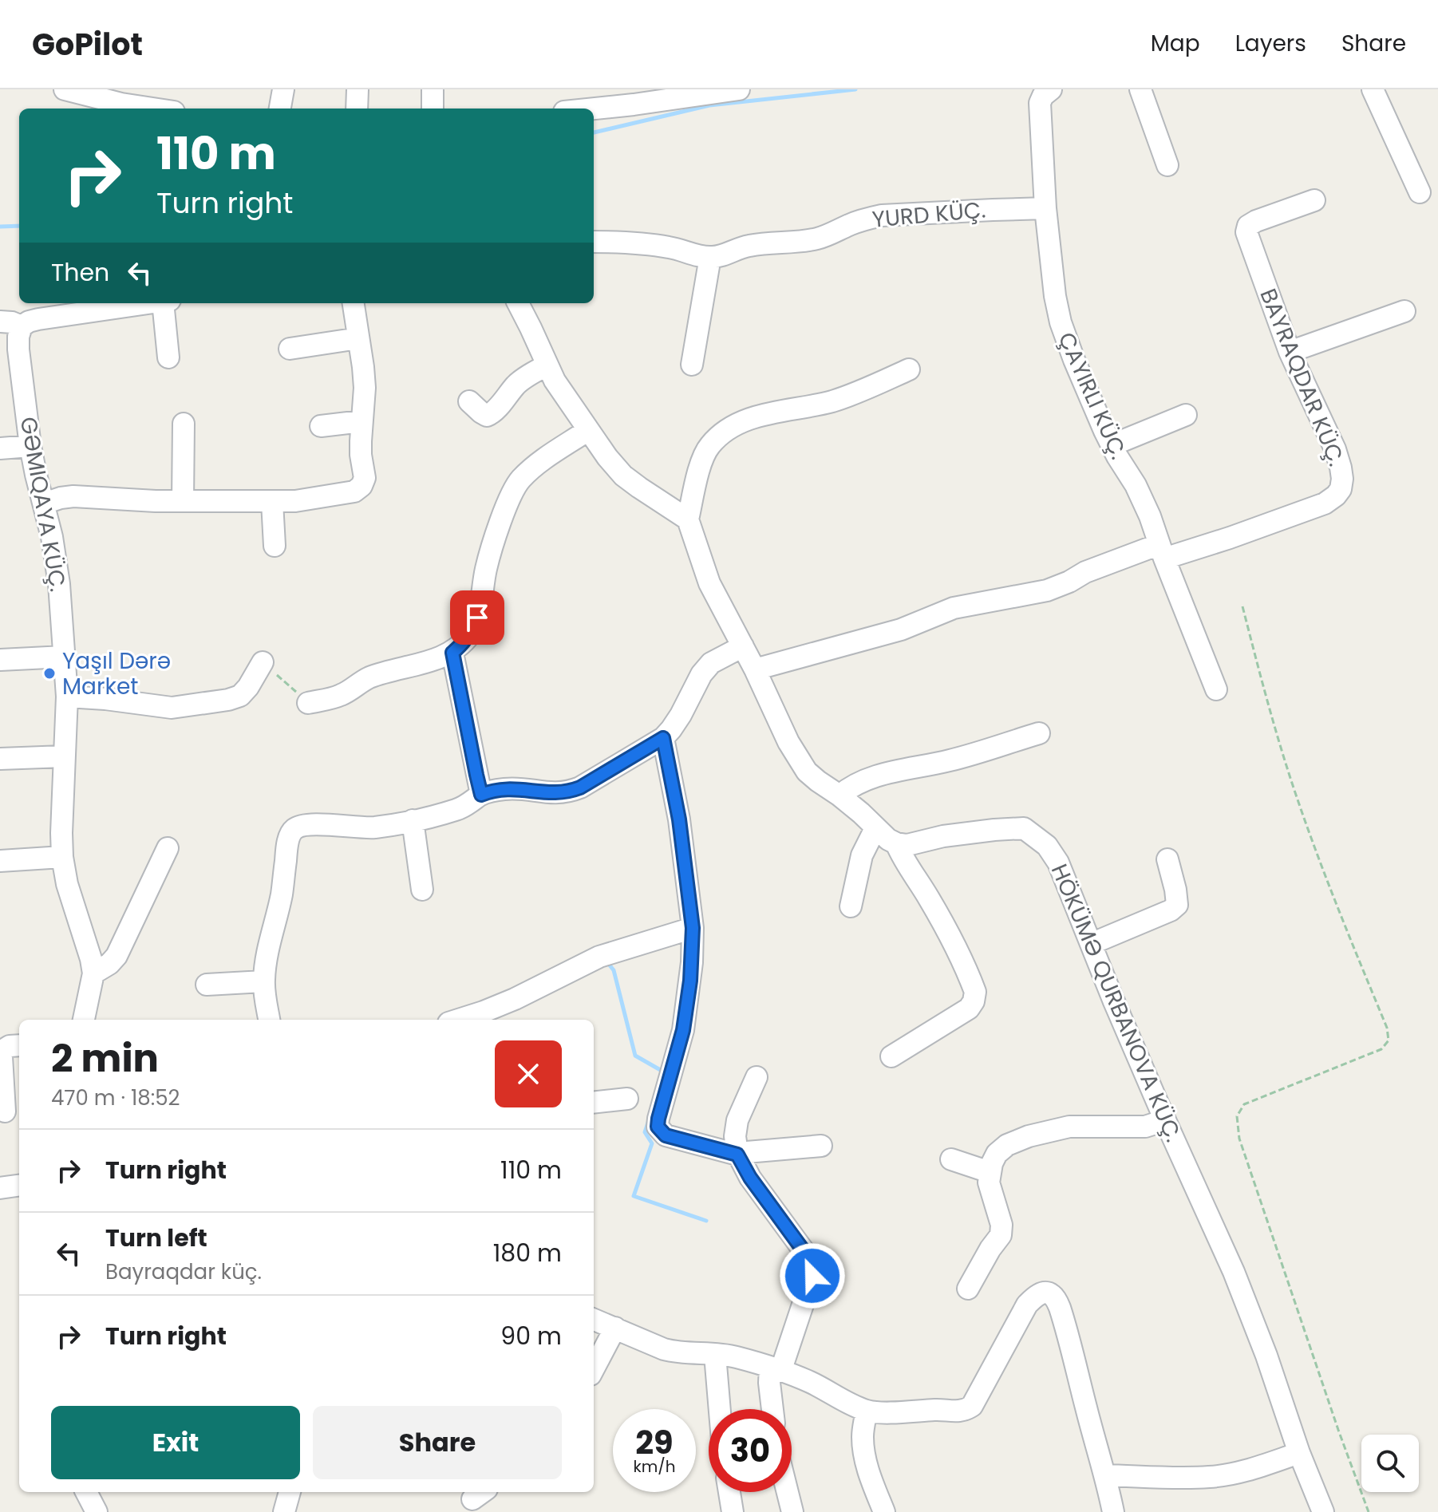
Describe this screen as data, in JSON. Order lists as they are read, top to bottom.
{
  "streets": {
    "street": [
      "YURD KÜÇ.",
      "BAYRAQDAR KÜÇ.",
      "GƏMIQAYA KÜÇ.",
      "HÖKÜMƏ QURBANOVA KÜÇ."
    ]
  },
  "places": ["Yaşıl Dərə Market"],
  "page": {
    "header": "GoPilot",
    "nav": ["Map", "Layers", "Share"],
    "turn": ["110 m", "Turn right"],
    "then": "Then",
    "heading": ["2 min", "470 m · 18:52"],
    "list": [
      {
        "name": "Turn right",
        "value": "110 m"
      },
      {
        "name": "Turn left",
        "note": "Bayraqdar küç.",
        "value": "180 m"
      },
      {
        "name": "Turn right",
        "value": "90 m"
      }
    ],
    "buttons": ["Exit", "Share"],
    "speed": "29 km/h",
    "limit": "30"
  }
}
